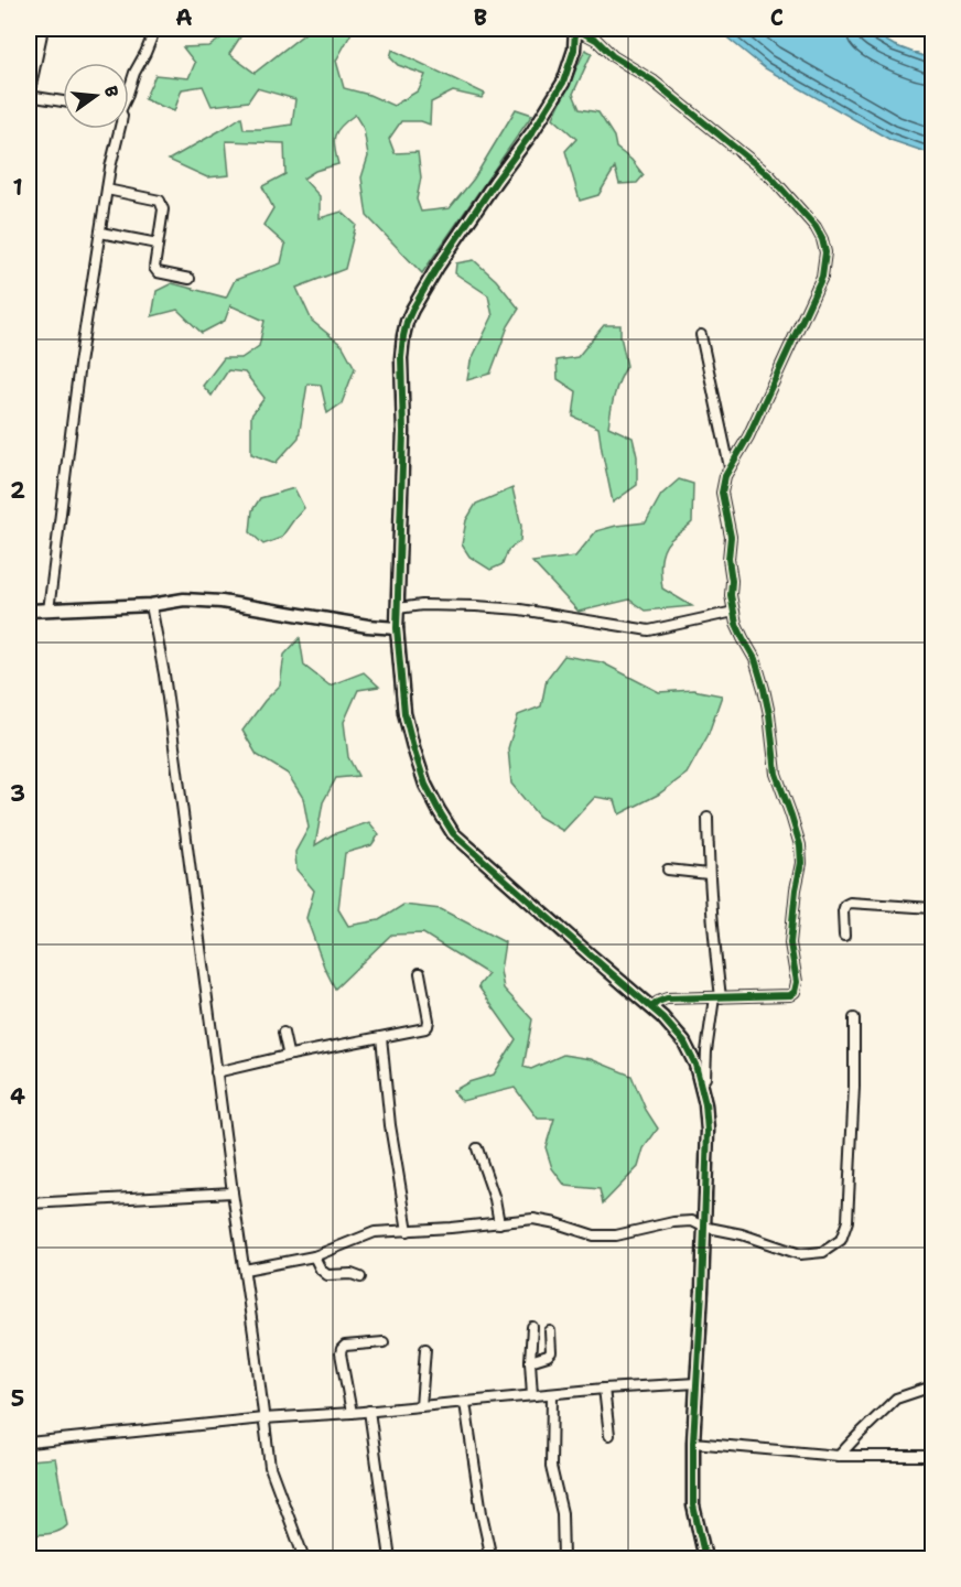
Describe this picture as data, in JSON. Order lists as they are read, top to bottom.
{
  "north": "right",
  "grid": {
    "columns": ["A", "B", "C"],
    "rows": [
      "1",
      "2",
      "3",
      "4",
      "5"
    ]
  }
}
